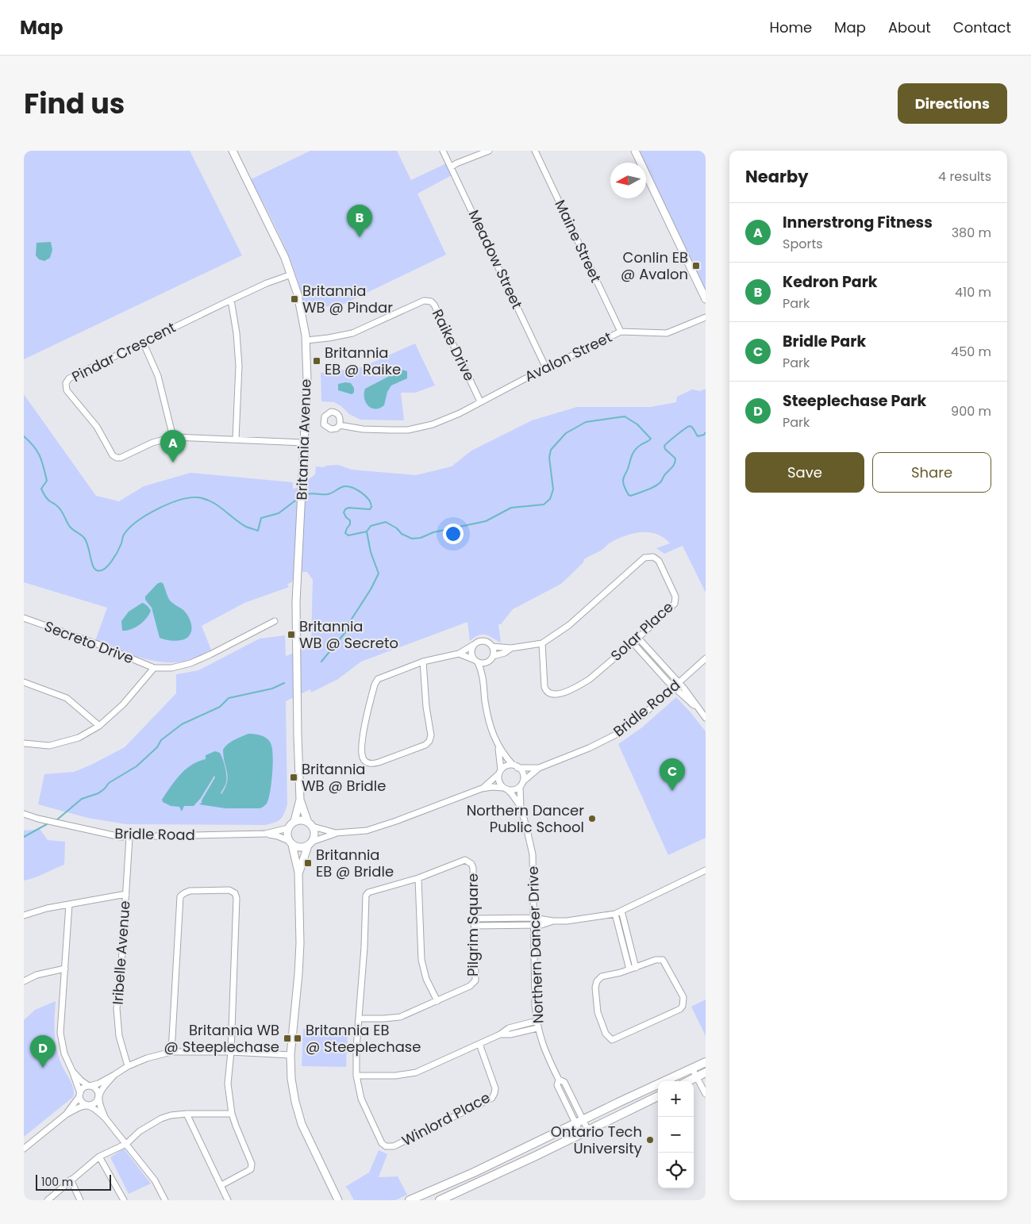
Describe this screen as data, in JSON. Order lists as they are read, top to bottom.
{
  "streets": {
    "street": [
      "Maine Street",
      "Meadow Street",
      "Raike Drive",
      "Pindar Crescent",
      "Avalon Street",
      "Britannia Avenue",
      "Solar Place",
      "Secreto Drive",
      "Bridle Road",
      "Pilgrim Square",
      "Northern Dancer Drive",
      "Iribelle Avenue",
      "Winlord Place"
    ]
  },
  "crossings": [
    ["Maine Street", "Avalon Street"],
    ["Meadow Street", "Avalon Street"],
    ["Raike Drive", "Avalon Street"],
    ["Raike Drive", "Britannia Avenue"],
    ["Pindar Crescent", "Britannia Avenue"],
    ["Bridle Road", "Northern Dancer Drive"],
    ["Bridle Road", "Iribelle Avenue"],
    ["Pilgrim Square", "Winlord Place"]
  ],
  "places": {
    "transit": [
      "Conlin EB @ Avalon",
      "Britannia WB @ Pindar",
      "Britannia EB @ Raike",
      "Britannia WB @ Secreto",
      "Britannia WB @ Bridle",
      "Britannia EB @ Bridle",
      "Britannia WB @ Steeplechase",
      "Britannia EB @ Steeplechase"
    ],
    "other": ["Northern Dancer Public School", "Ontario Tech University"]
  },
  "scale_bar": "100 m",
  "north": "left",
  "page": {
    "header": "Map",
    "nav": [
      "Home",
      "Map",
      "About",
      "Contact"
    ],
    "title": "Find us",
    "buttons": [
      "Directions",
      ["Save", "Share"]
    ],
    "heading": ["Nearby", "4 results"],
    "list": [
      {
        "mark": "A",
        "name": "Innerstrong Fitness",
        "note": "Sports",
        "value": "380 m"
      },
      {
        "mark": "B",
        "name": "Kedron Park",
        "note": "Park",
        "value": "410 m"
      },
      {
        "mark": "C",
        "name": "Bridle Park",
        "note": "Park",
        "value": "450 m"
      },
      {
        "mark": "D",
        "name": "Steeplechase Park",
        "note": "Park",
        "value": "900 m"
      }
    ],
    "pins": [
      "B",
      "A",
      "C",
      "D"
    ],
    "map_buttons": ["+", "−"],
    "scale": "100 m"
  }
}
